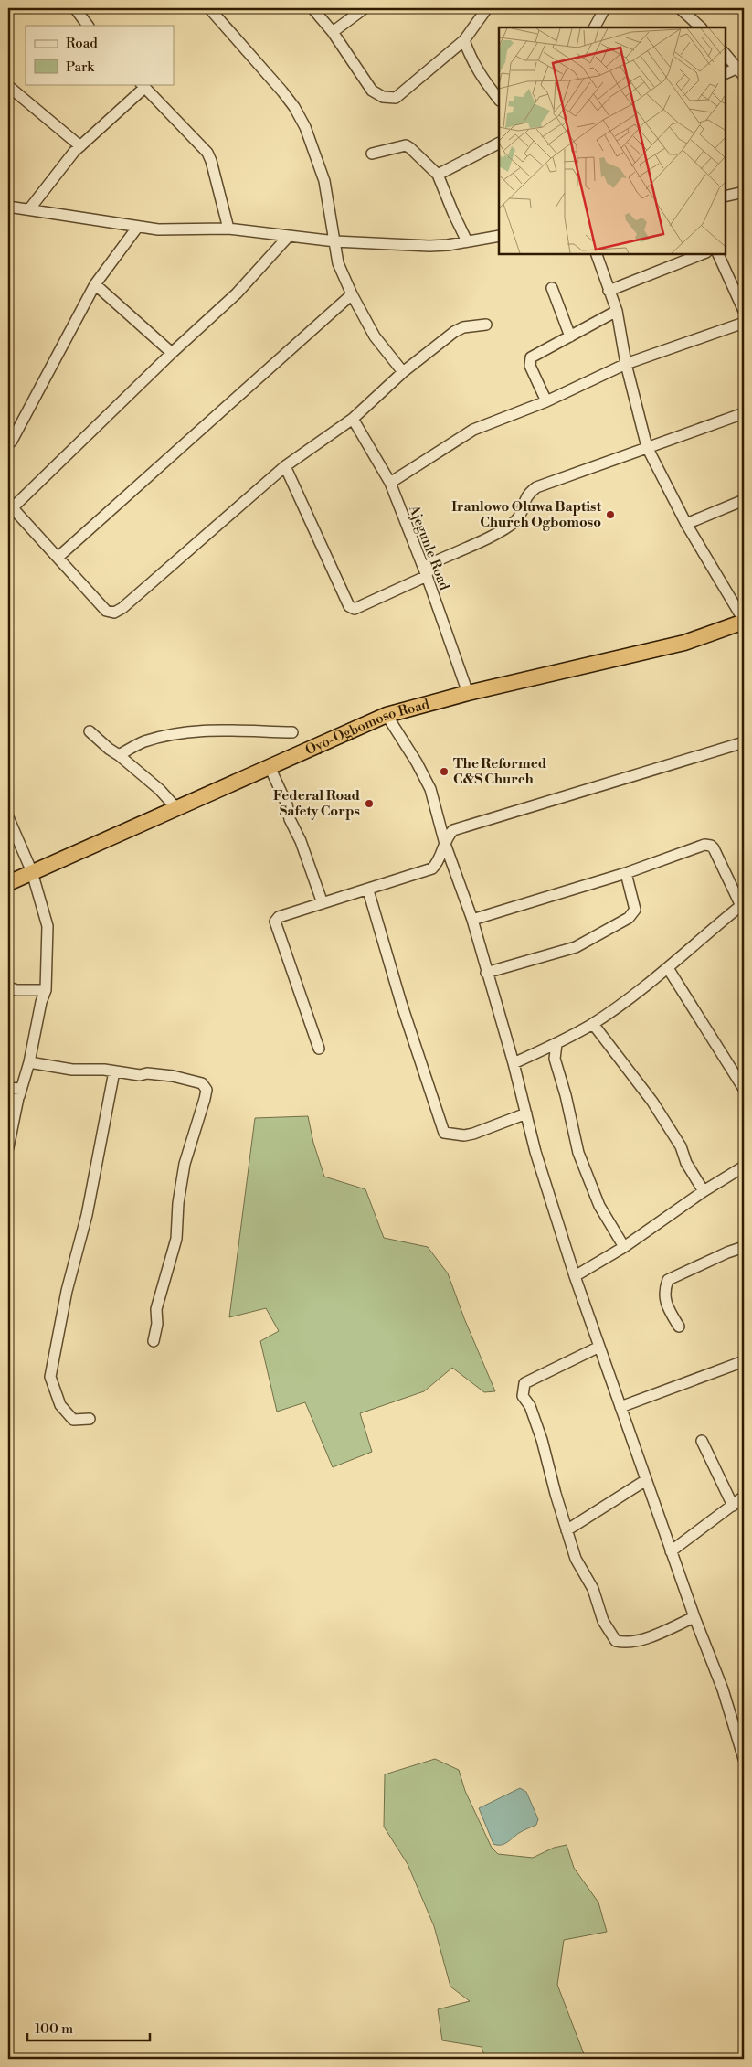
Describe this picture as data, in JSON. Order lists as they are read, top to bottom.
{
  "streets": {
    "highway": ["Oyo-Ogbomoso Road"],
    "street": ["Ajegunle Road"]
  },
  "crossings": [
    ["Ajegunle Road", "Oyo-Ogbomoso Road"]
  ],
  "places": ["Iranlowo Oluwa Baptist Church Ogbomoso", "The Reformed C&S Church", "Federal Road Safety Corps"],
  "legend": ["Road", "Park"],
  "scale_bar": "100 m"
}
